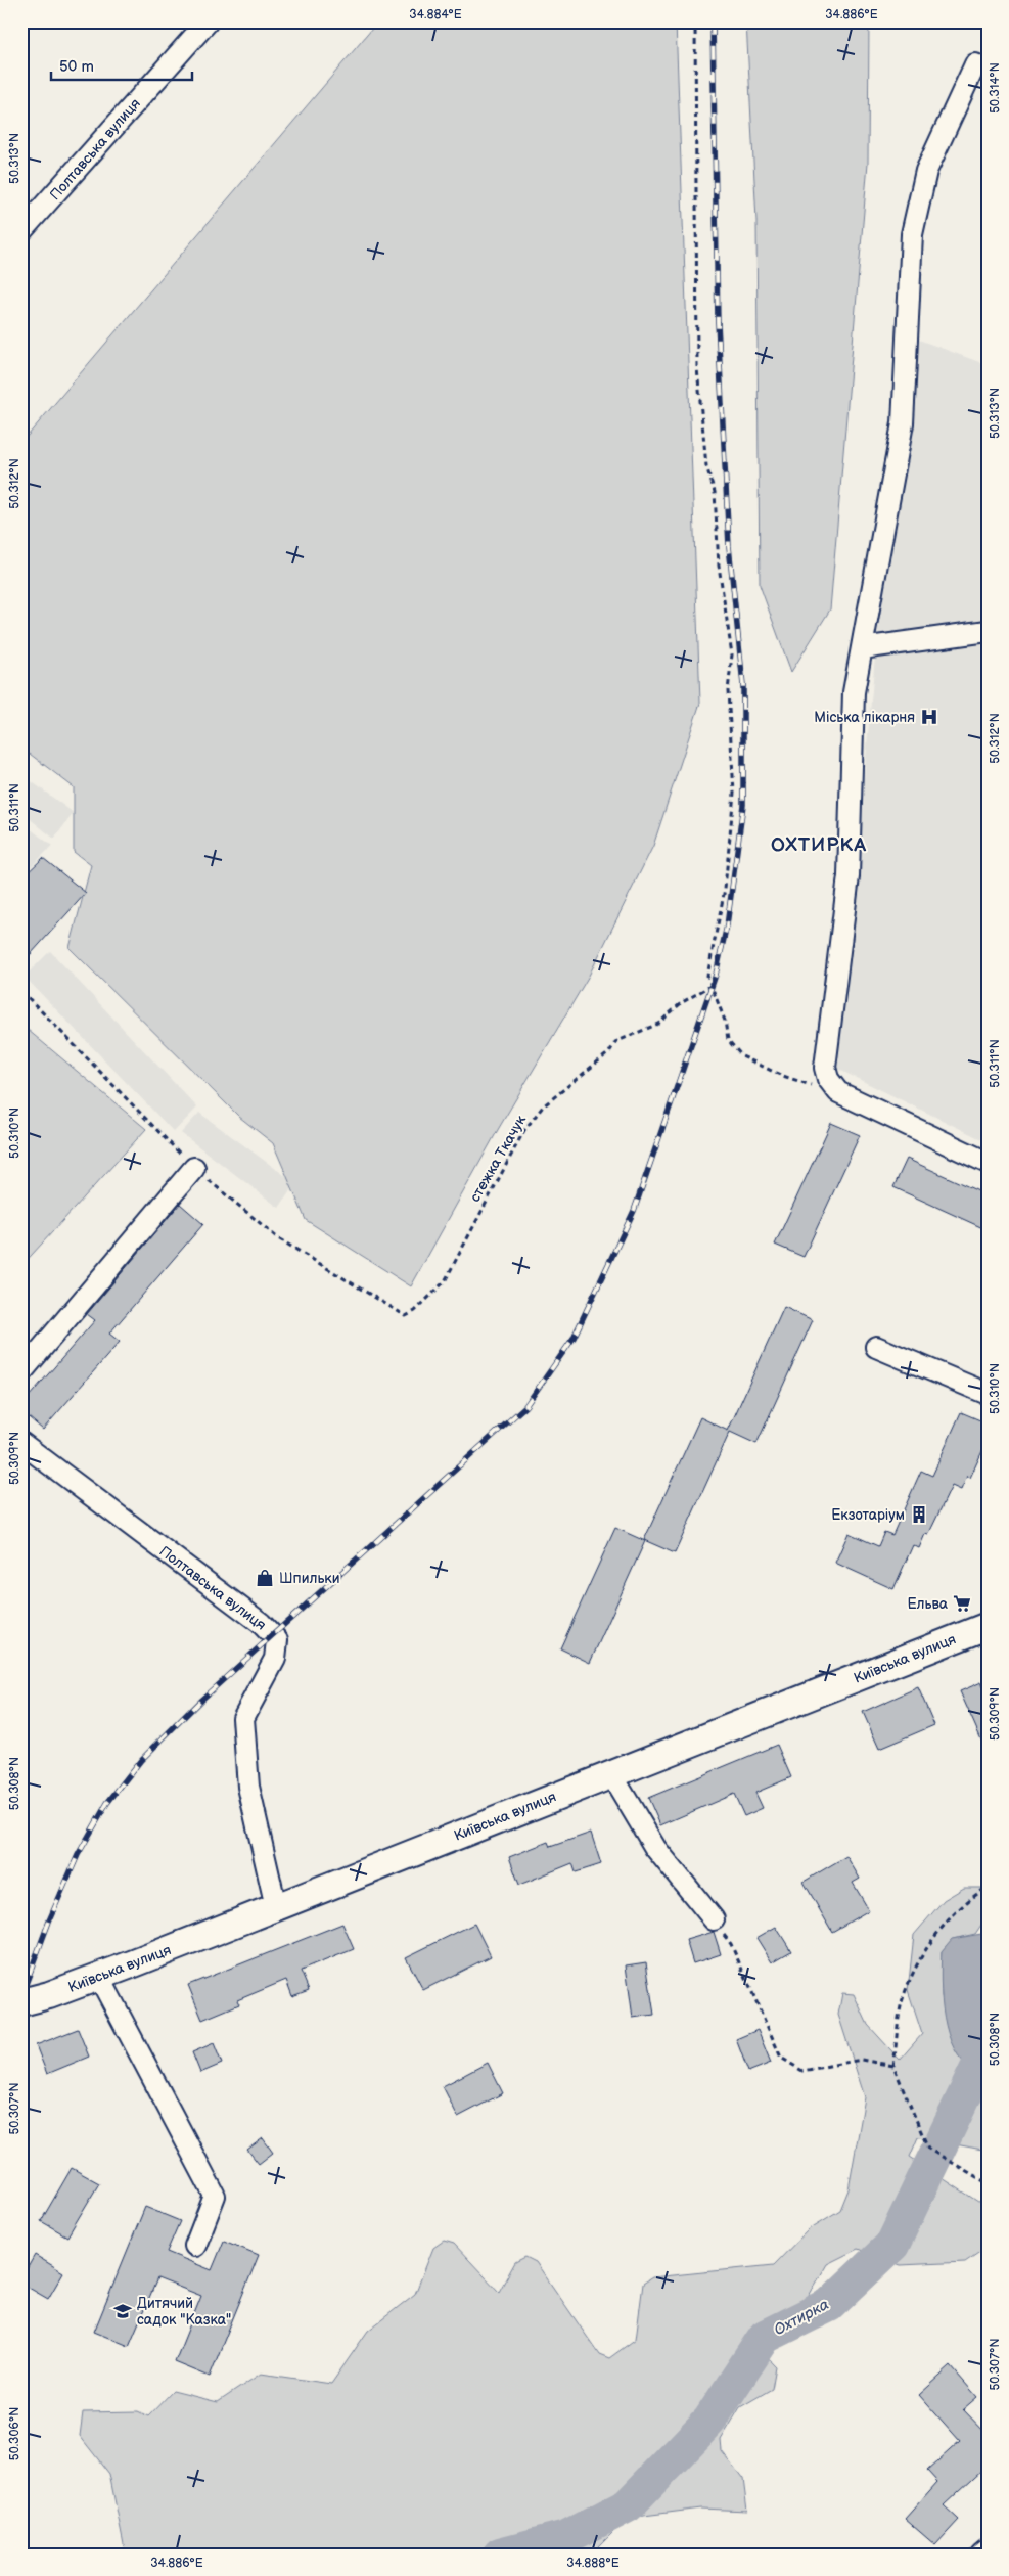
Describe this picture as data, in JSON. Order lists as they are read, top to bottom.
{
  "streets": {
    "main road": ["Київська вулиця"],
    "street": ["Полтавська вулиця"],
    "path": ["стежка Ткачук"]
  },
  "crossings": [
    ["Полтавська вулиця", "Київська вулиця"]
  ],
  "districts": ["ОХТИРКА"],
  "water": ["Охтирка"],
  "places": {
    "hospital": ["Міська лікарня"],
    "building": ["Екзотаріум"],
    "shop": ["Шпильки"],
    "supermarket": ["Ельва"],
    "school or university": ["Дитячий садок \"Казка\""]
  },
  "scale_bar": "50 m",
  "coordinates": [
    "34.884°E",
    "34.886°E",
    "50.314°N",
    "50.313°N",
    "50.312°N",
    "50.311°N",
    "50.310°N",
    "50.309°N",
    "50.308°N",
    "50.307°N",
    "50.306°N",
    "34.888°E"
  ]
}
